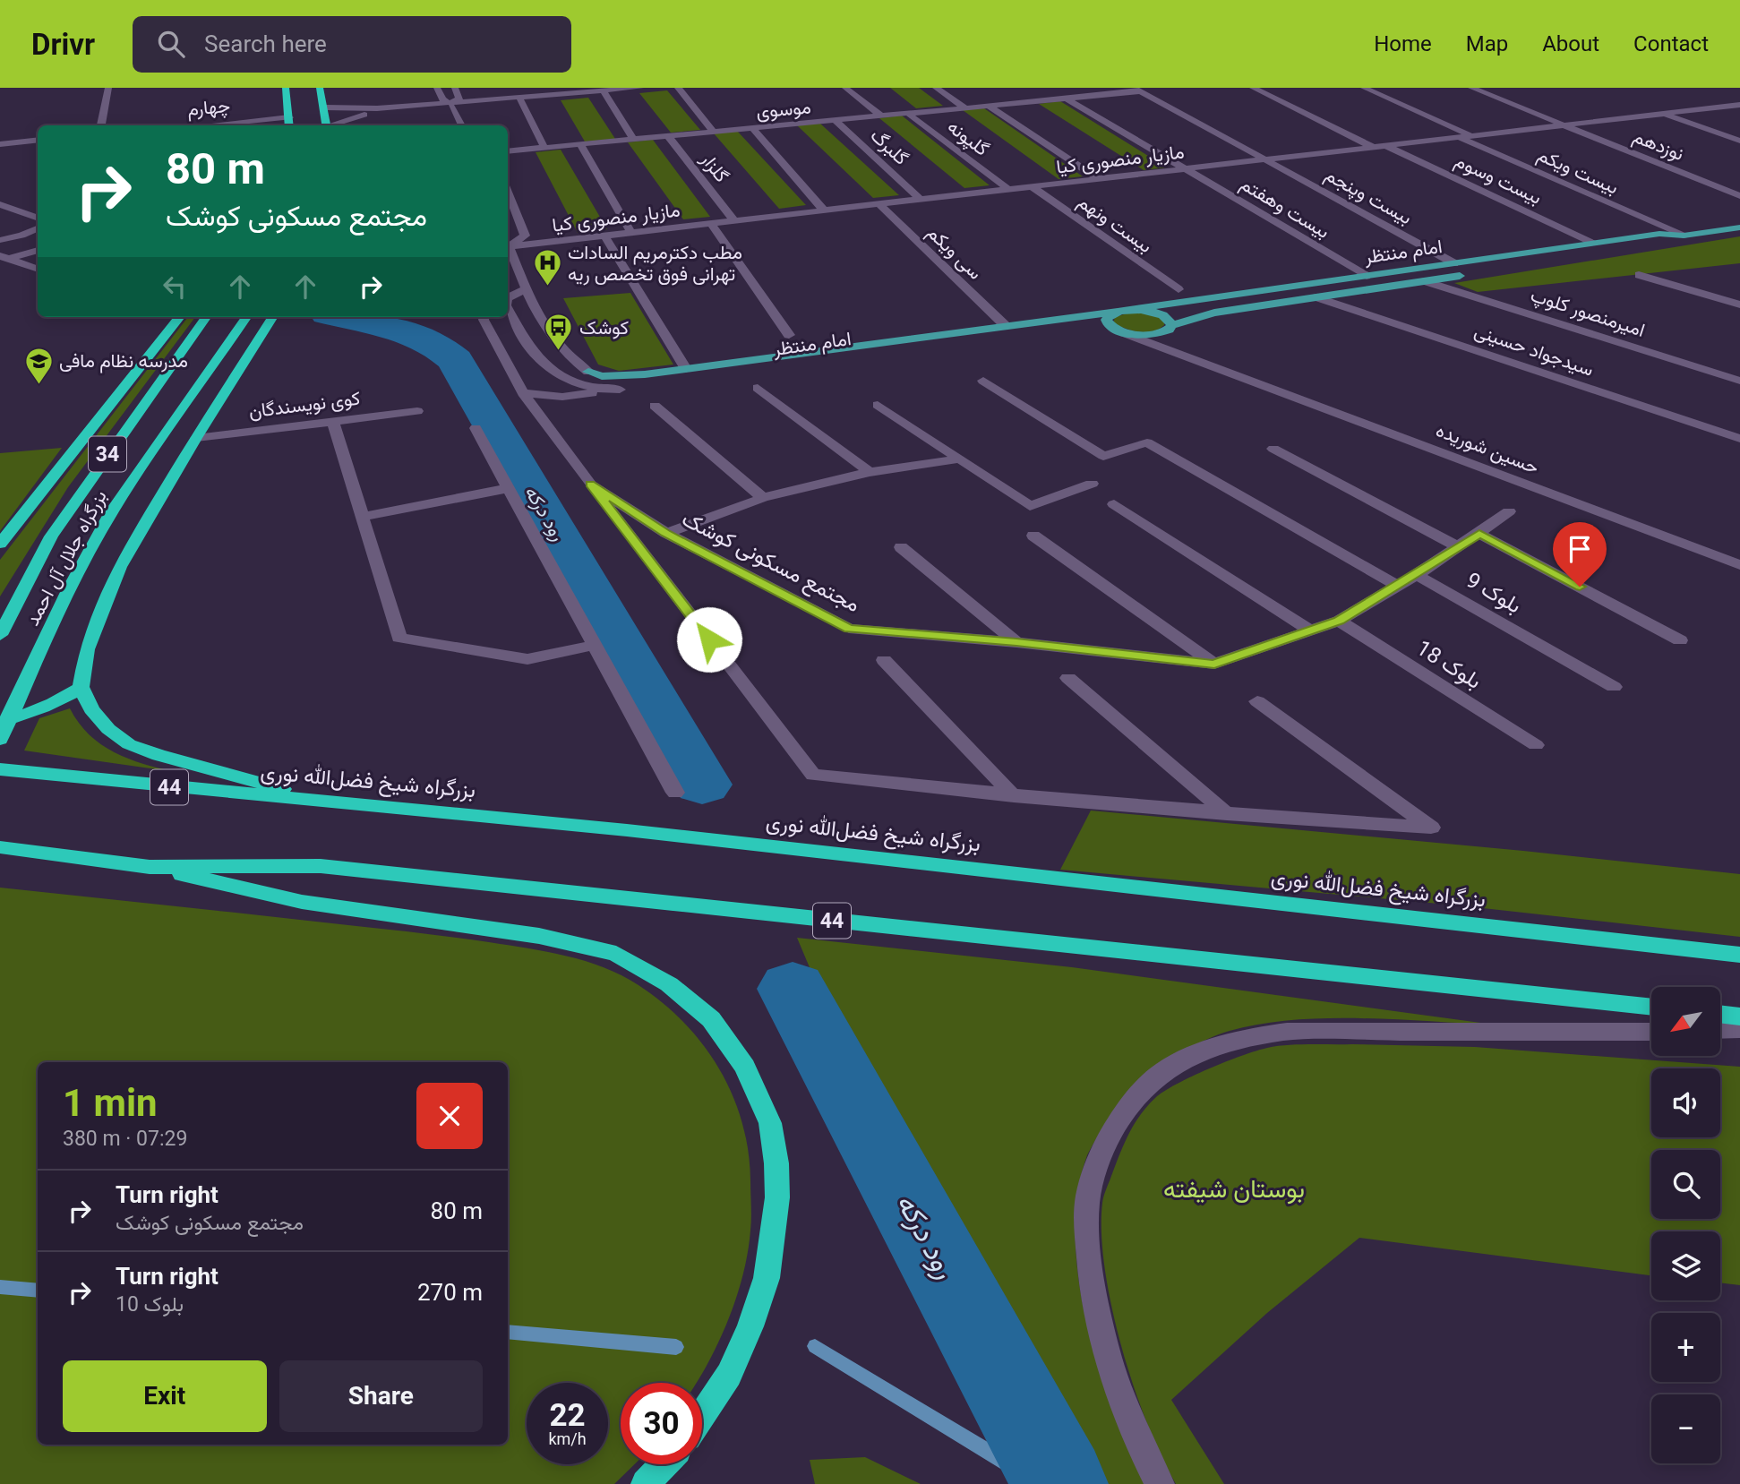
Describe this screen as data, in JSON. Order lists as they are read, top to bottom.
{
  "streets": {
    "highway": [
      "34",
      "بزرگراه جلال آل احمد",
      "بزرگراه شیخ فضل‌الله نوری",
      "44"
    ],
    "main road": ["امام منتظر"],
    "street": [
      "چهارم",
      "موسوی",
      "گلپونه",
      "نوزدهم",
      "گلبرگ",
      "مازیار منصوری کیا",
      "گلزار",
      "بیست ویکم",
      "بیست وسوم",
      "بیست وپنجم",
      "بیست وهفتم",
      "بیست ونهم",
      "سی ویکم",
      "امیرمنصور کلوپ",
      "سیدجواد حسینی",
      "کوی نویسندگان",
      "حسین شوریده",
      "مجتمع مسکونی کوشک",
      "بلوک 9",
      "بلوک 18"
    ]
  },
  "crossings": [
    ["موسوی", "گلپونه"],
    ["موسوی", "گلبرگ"],
    ["موسوی", "گلزار"],
    ["موسوی", "بیست وپنجم"],
    ["موسوی", "بیست وهفتم"],
    ["گلپونه", "مازیار منصوری کیا"],
    ["نوزدهم", "مازیار منصوری کیا"],
    ["گلبرگ", "مازیار منصوری کیا"],
    ["مازیار منصوری کیا", "گلزار"],
    ["مازیار منصوری کیا", "بیست ویکم"],
    ["مازیار منصوری کیا", "بیست وسوم"],
    ["مازیار منصوری کیا", "بیست وپنجم"],
    ["مازیار منصوری کیا", "بیست وهفتم"],
    ["مازیار منصوری کیا", "بیست ونهم"],
    ["مازیار منصوری کیا", "سی ویکم"],
    ["بیست ویکم", "امام منتظر"],
    ["بیست وسوم", "امام منتظر"],
    ["بیست وپنجم", "امام منتظر"],
    ["بیست وهفتم", "امام منتظر"],
    ["امام منتظر", "سی ویکم"],
    ["امام منتظر", "امیرمنصور کلوپ"],
    ["امام منتظر", "سیدجواد حسینی"],
    ["امام منتظر", "حسین شوریده"],
    ["امام منتظر", "مجتمع مسکونی کوشک"],
    ["مجتمع مسکونی کوشک", "بلوک 9"],
    ["مجتمع مسکونی کوشک", "بلوک 18"]
  ],
  "water": ["رود درکه"],
  "parks": ["بوستان شیفته"],
  "places": {
    "hospital": ["مطب دكترمريم السادات تهرانی فوق تخصص ریه"],
    "bus stop": ["کوشک"],
    "school or university": ["مدرسه نظام مافی"]
  },
  "north": "bottom left",
  "page": {
    "header": "Drivr",
    "search": "Search here",
    "nav": [
      "Home",
      "Map",
      "About",
      "Contact"
    ],
    "turn": ["80 m", "مجتمع مسکونی کوشک"],
    "map_buttons": ["+", "−"],
    "heading": ["1 min", "380 m · 07:29"],
    "list": [
      {
        "name": "Turn right",
        "note": "مجتمع مسکونی کوشک",
        "value": "80 m"
      },
      {
        "name": "Turn right",
        "note": "بلوک 10",
        "value": "270 m"
      }
    ],
    "buttons": ["Exit", "Share"],
    "speed": "22 km/h",
    "limit": "30"
  }
}
